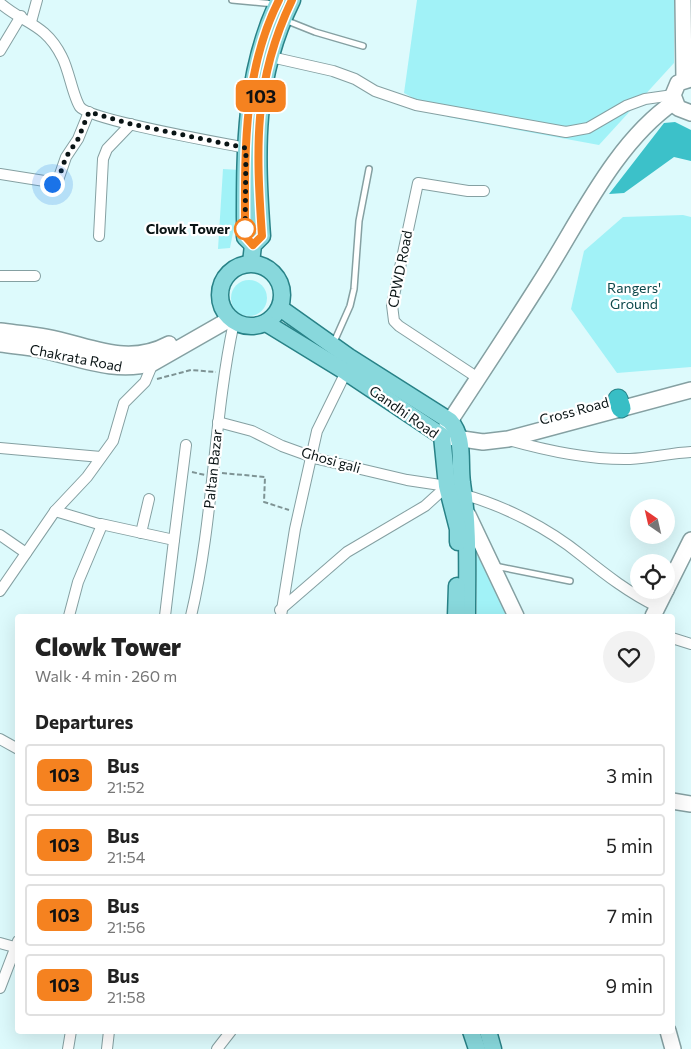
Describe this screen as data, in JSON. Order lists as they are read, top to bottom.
{
  "streets": {
    "main road": ["Chakrata Road", "Cross Road", "Gandhi Road"],
    "street": ["CPWD Road", "Ghosi gali", "Paltan Bazar"]
  },
  "crossings": [
    ["Chakrata Road", "Gandhi Road"],
    ["Chakrata Road", "Paltan Bazar"],
    ["Cross Road", "Gandhi Road"],
    ["Gandhi Road", "Ghosi gali"],
    ["Gandhi Road", "Paltan Bazar"],
    ["Ghosi gali", "Paltan Bazar"]
  ],
  "parks": ["Rangers' Ground"],
  "places": ["Clowk Tower"],
  "lines": ["bus line 103"],
  "north": "top left",
  "page": {
    "on_map": "103",
    "heading": [
      ["Clowk Tower", "Walk · 4 min · 260 m"],
      "Departures"
    ],
    "list": [
      {
        "mark": "103",
        "name": "Bus",
        "note": "21:52",
        "value": "3 min"
      },
      {
        "mark": "103",
        "name": "Bus",
        "note": "21:54",
        "value": "5 min"
      },
      {
        "mark": "103",
        "name": "Bus",
        "note": "21:56",
        "value": "7 min"
      },
      {
        "mark": "103",
        "name": "Bus",
        "note": "21:58",
        "value": "9 min"
      }
    ]
  }
}
